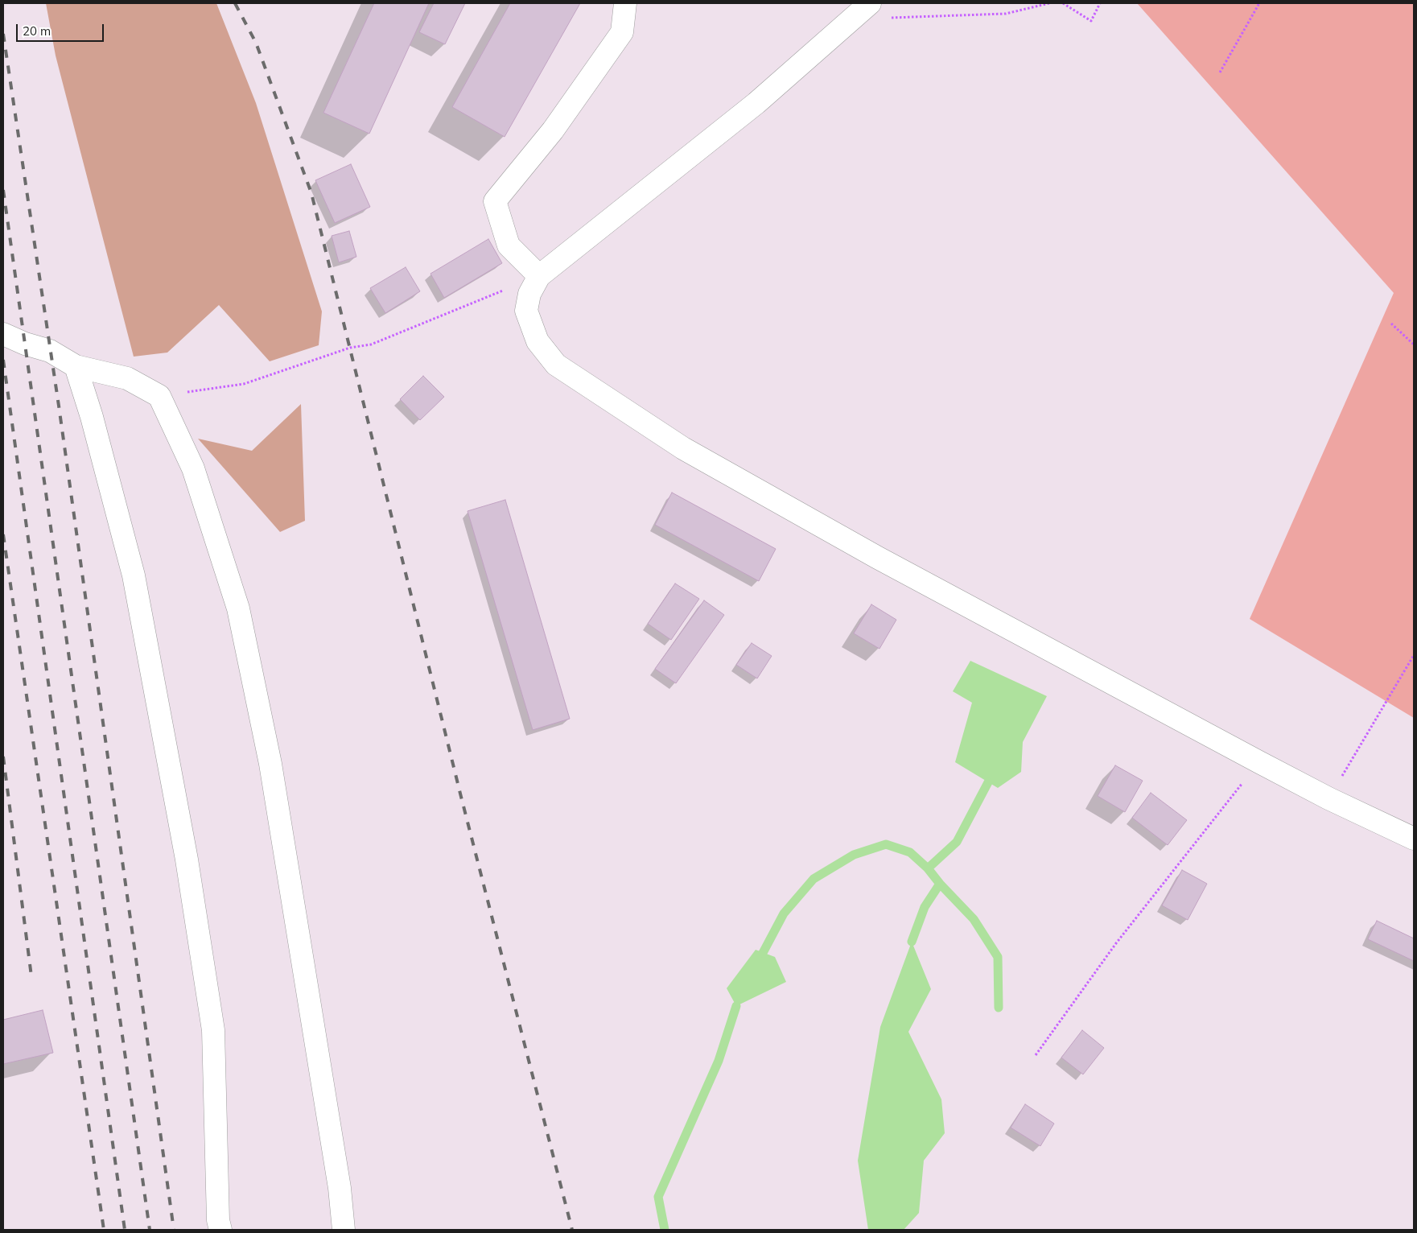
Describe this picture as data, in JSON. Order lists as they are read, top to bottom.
{
  "scale_bar": "20 m"
}
